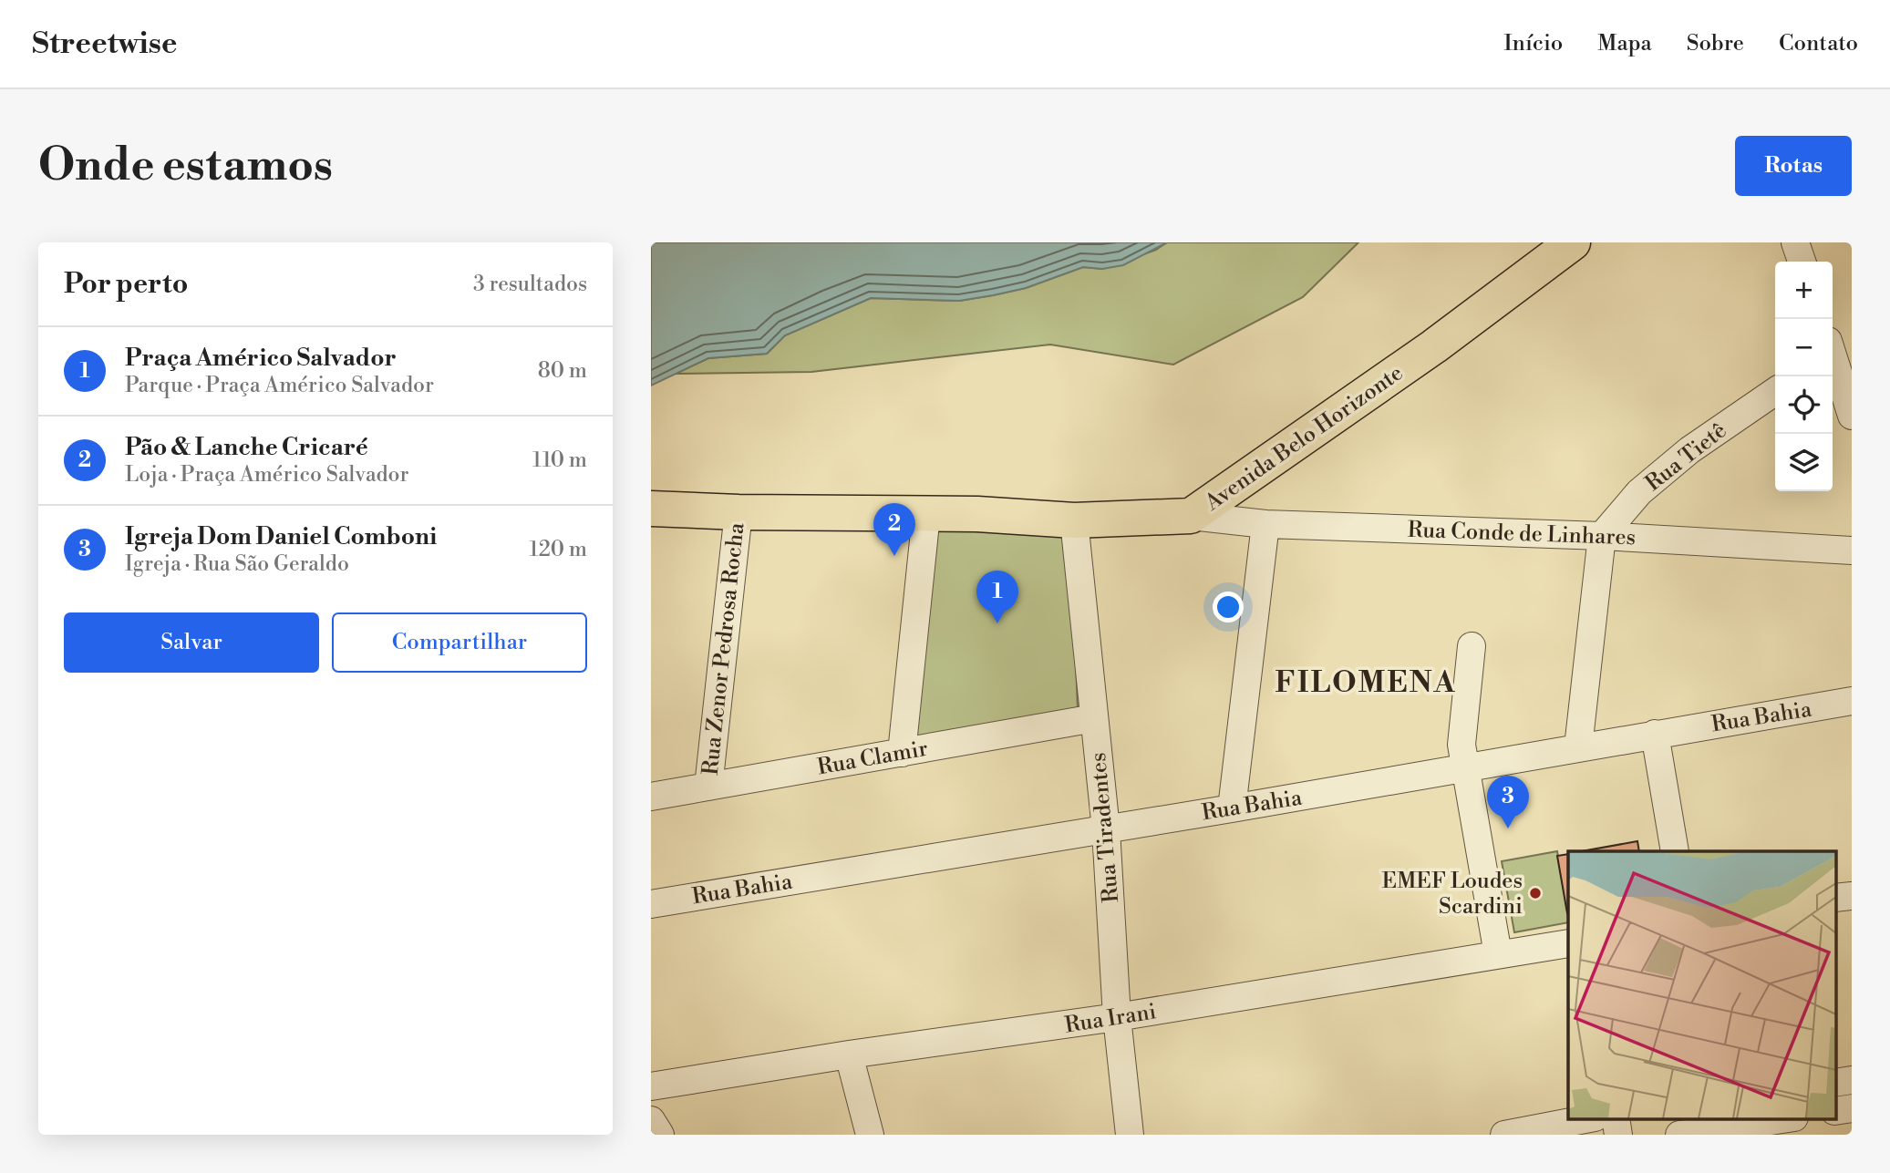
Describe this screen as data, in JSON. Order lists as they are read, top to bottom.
{
  "streets": {
    "main road": ["Avenida Belo Horizonte"],
    "street": [
      "Rua Tietê",
      "Rua Conde de Linhares",
      "Rua Zenor Pedrosa Rocha",
      "Rua Bahia",
      "Rua Clamir",
      "Rua Tiradentes",
      "Rua Irani"
    ]
  },
  "crossings": [
    ["Avenida Belo Horizonte", "Rua Conde de Linhares"],
    ["Avenida Belo Horizonte", "Rua Zenor Pedrosa Rocha"],
    ["Avenida Belo Horizonte", "Rua Tiradentes"],
    ["Rua Tietê", "Rua Conde de Linhares"],
    ["Rua Zenor Pedrosa Rocha", "Rua Clamir"],
    ["Rua Bahia", "Rua Tiradentes"],
    ["Rua Clamir", "Rua Tiradentes"],
    ["Rua Tiradentes", "Rua Irani"]
  ],
  "districts": ["FILOMENA"],
  "places": ["EMEF Loudes Scardini"],
  "page": {
    "header": "Streetwise",
    "nav": [
      "Início",
      "Mapa",
      "Sobre",
      "Contato"
    ],
    "buttons": [
      "Rotas",
      ["Salvar", "Compartilhar"]
    ],
    "title": "Onde estamos",
    "heading": ["Por perto", "3 resultados"],
    "map_buttons": ["+", "−"],
    "list": [
      {
        "mark": "1",
        "name": "Praça Américo Salvador",
        "note": "Parque · Praça Américo Salvador",
        "value": "80 m"
      },
      {
        "mark": "2",
        "name": "Pão & Lanche Cricaré",
        "note": "Loja · Praça Américo Salvador",
        "value": "110 m"
      },
      {
        "mark": "3",
        "name": "Igreja Dom Daniel Comboni",
        "note": "Igreja · Rua São Geraldo",
        "value": "120 m"
      }
    ],
    "pins": ["2", "1", "3"]
  }
}
